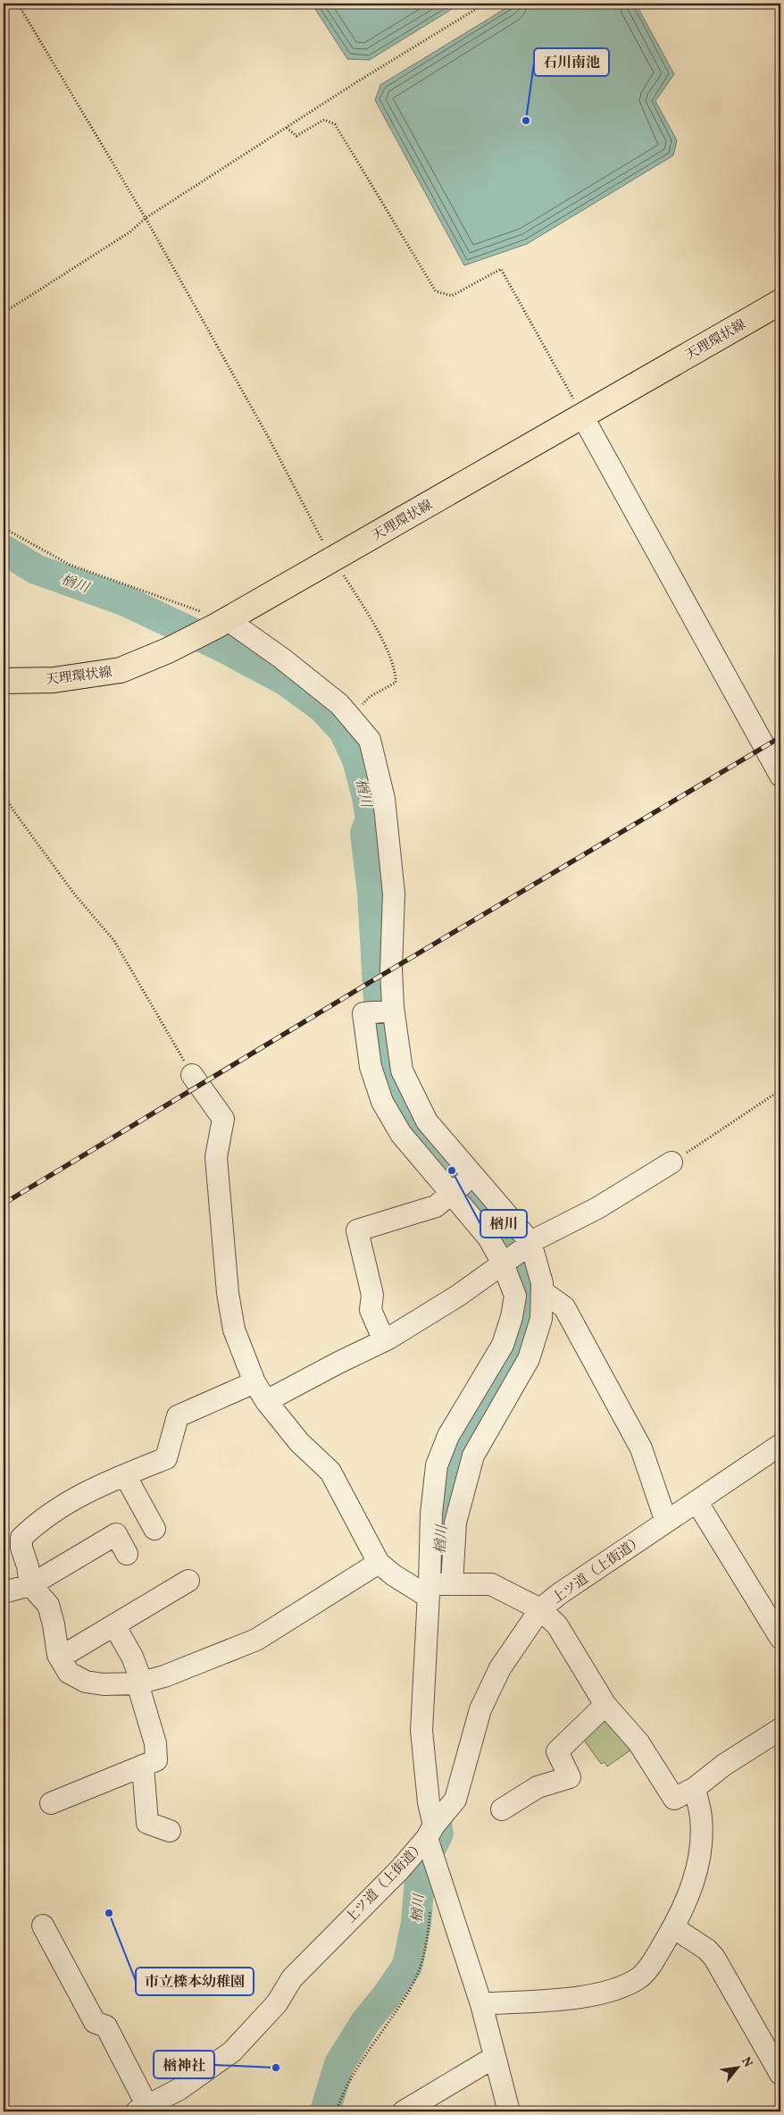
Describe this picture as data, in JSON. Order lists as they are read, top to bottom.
{
  "streets": {
    "main road": ["天理環状線"],
    "street": ["上ツ道（上街道）"]
  },
  "water": ["楢川"],
  "places": [
    "石川南池",
    "楢川",
    "市立檪本幼稚園",
    "楢神社"
  ],
  "north": "top right"
}
